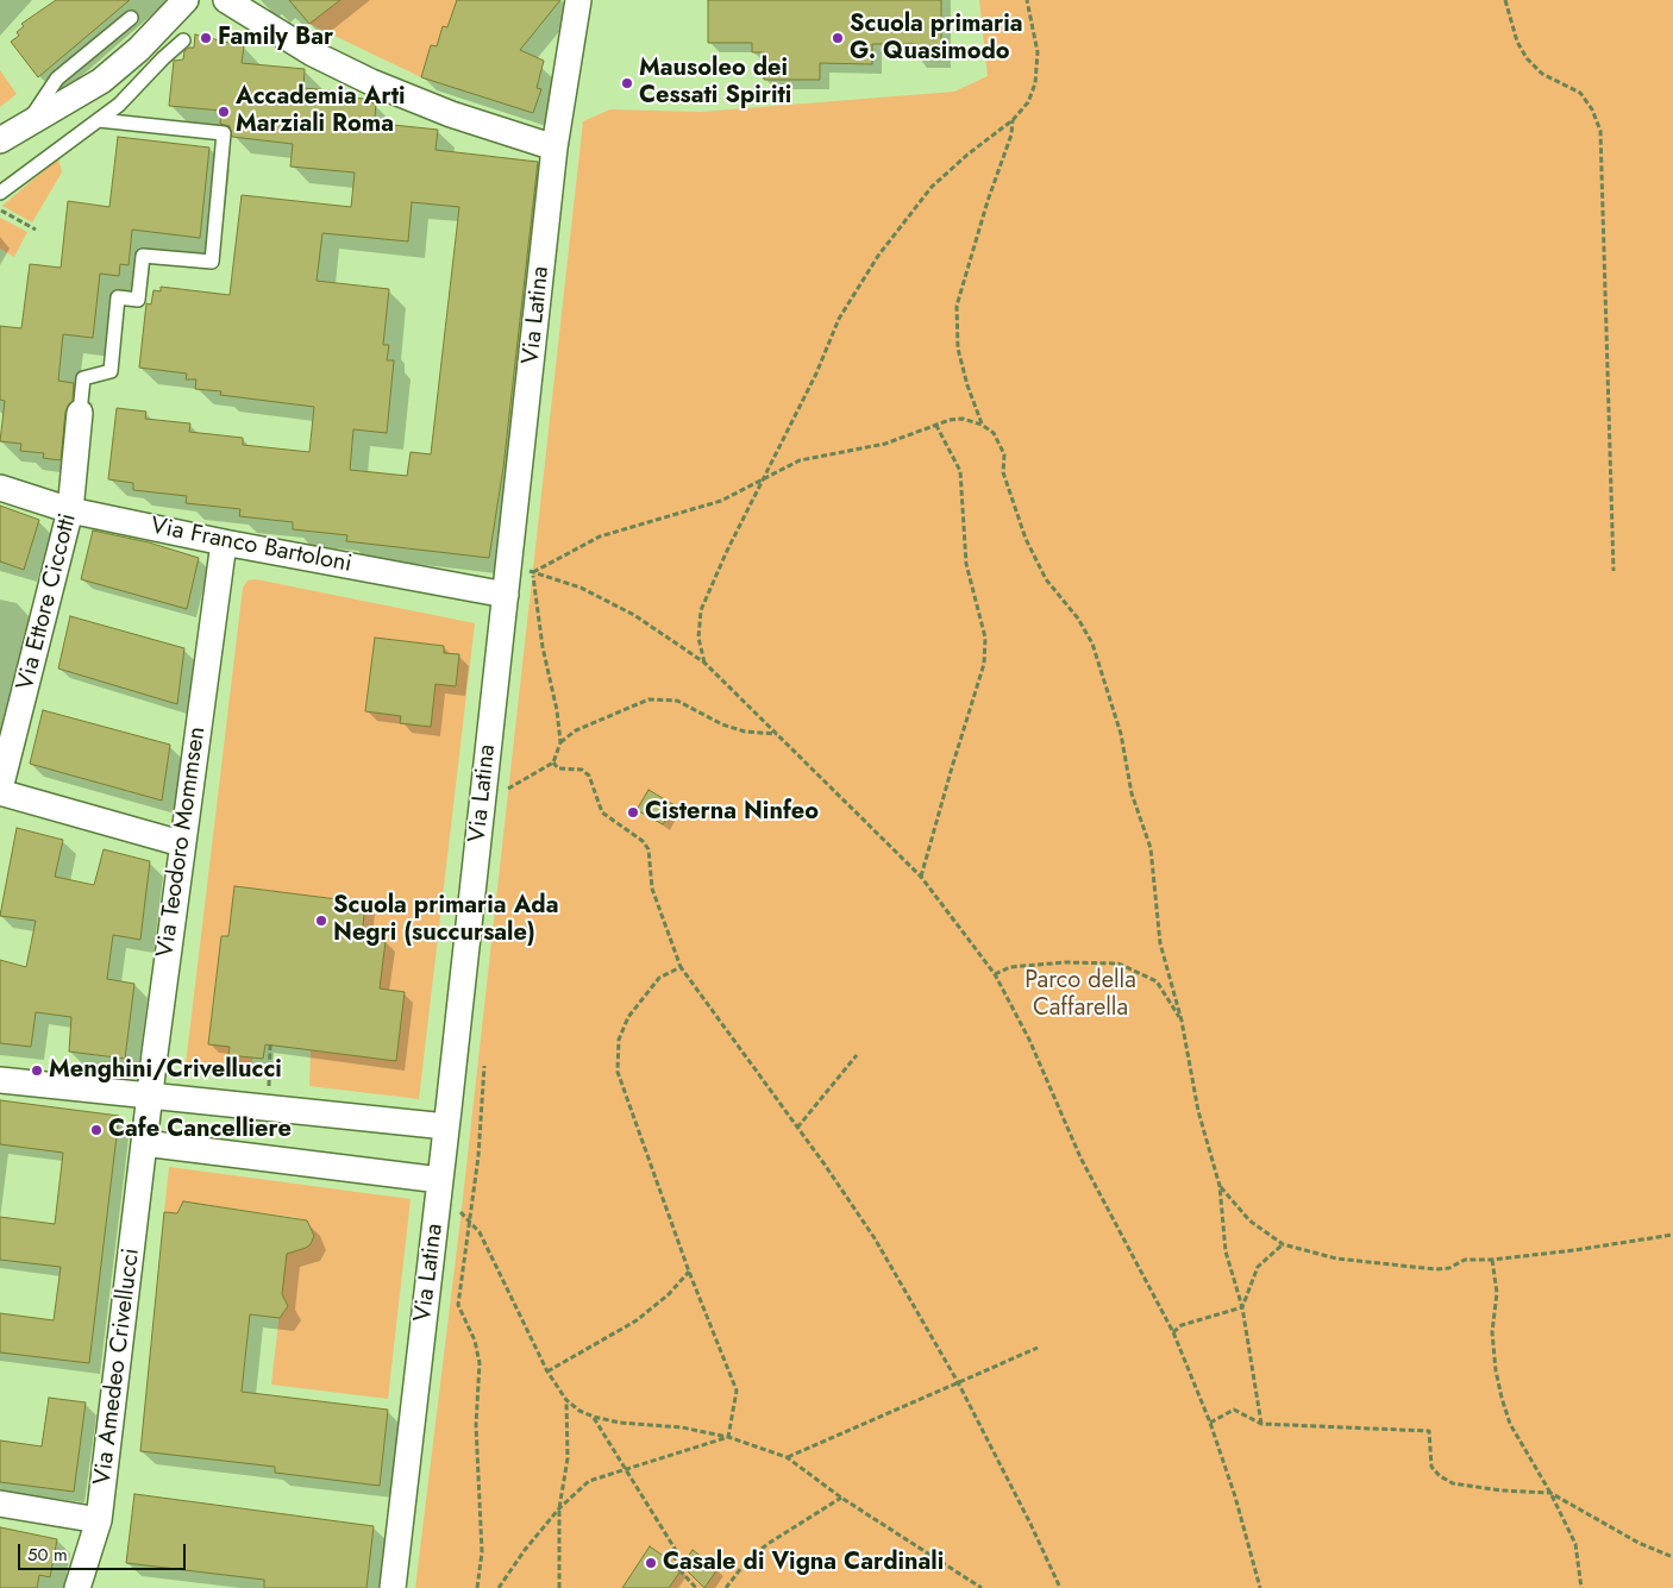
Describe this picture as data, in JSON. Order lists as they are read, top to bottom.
{
  "streets": {
    "street": [
      "Via Latina",
      "Via Franco Bartoloni",
      "Via Ettore Ciccotti",
      "Via Teodoro Mommsen",
      "Via Amedeo Crivellucci"
    ]
  },
  "crossings": [
    ["Via Latina", "Via Franco Bartoloni"],
    ["Via Franco Bartoloni", "Via Ettore Ciccotti"],
    ["Via Franco Bartoloni", "Via Teodoro Mommsen"],
    ["Via Teodoro Mommsen", "Via Amedeo Crivellucci"]
  ],
  "parks": ["Parco della Caffarella"],
  "places": [
    "Family Bar",
    "Scuola primaria G. Quasimodo",
    "Mausoleo dei Cessati Spiriti",
    "Accademia Arti Marziali Roma",
    "Cisterna Ninfeo",
    "Scuola primaria Ada Negri (succursale)",
    "Menghini/Crivellucci",
    "Cafe Cancelliere",
    "Casale di Vigna Cardinali"
  ],
  "scale_bar": "50 m"
}
